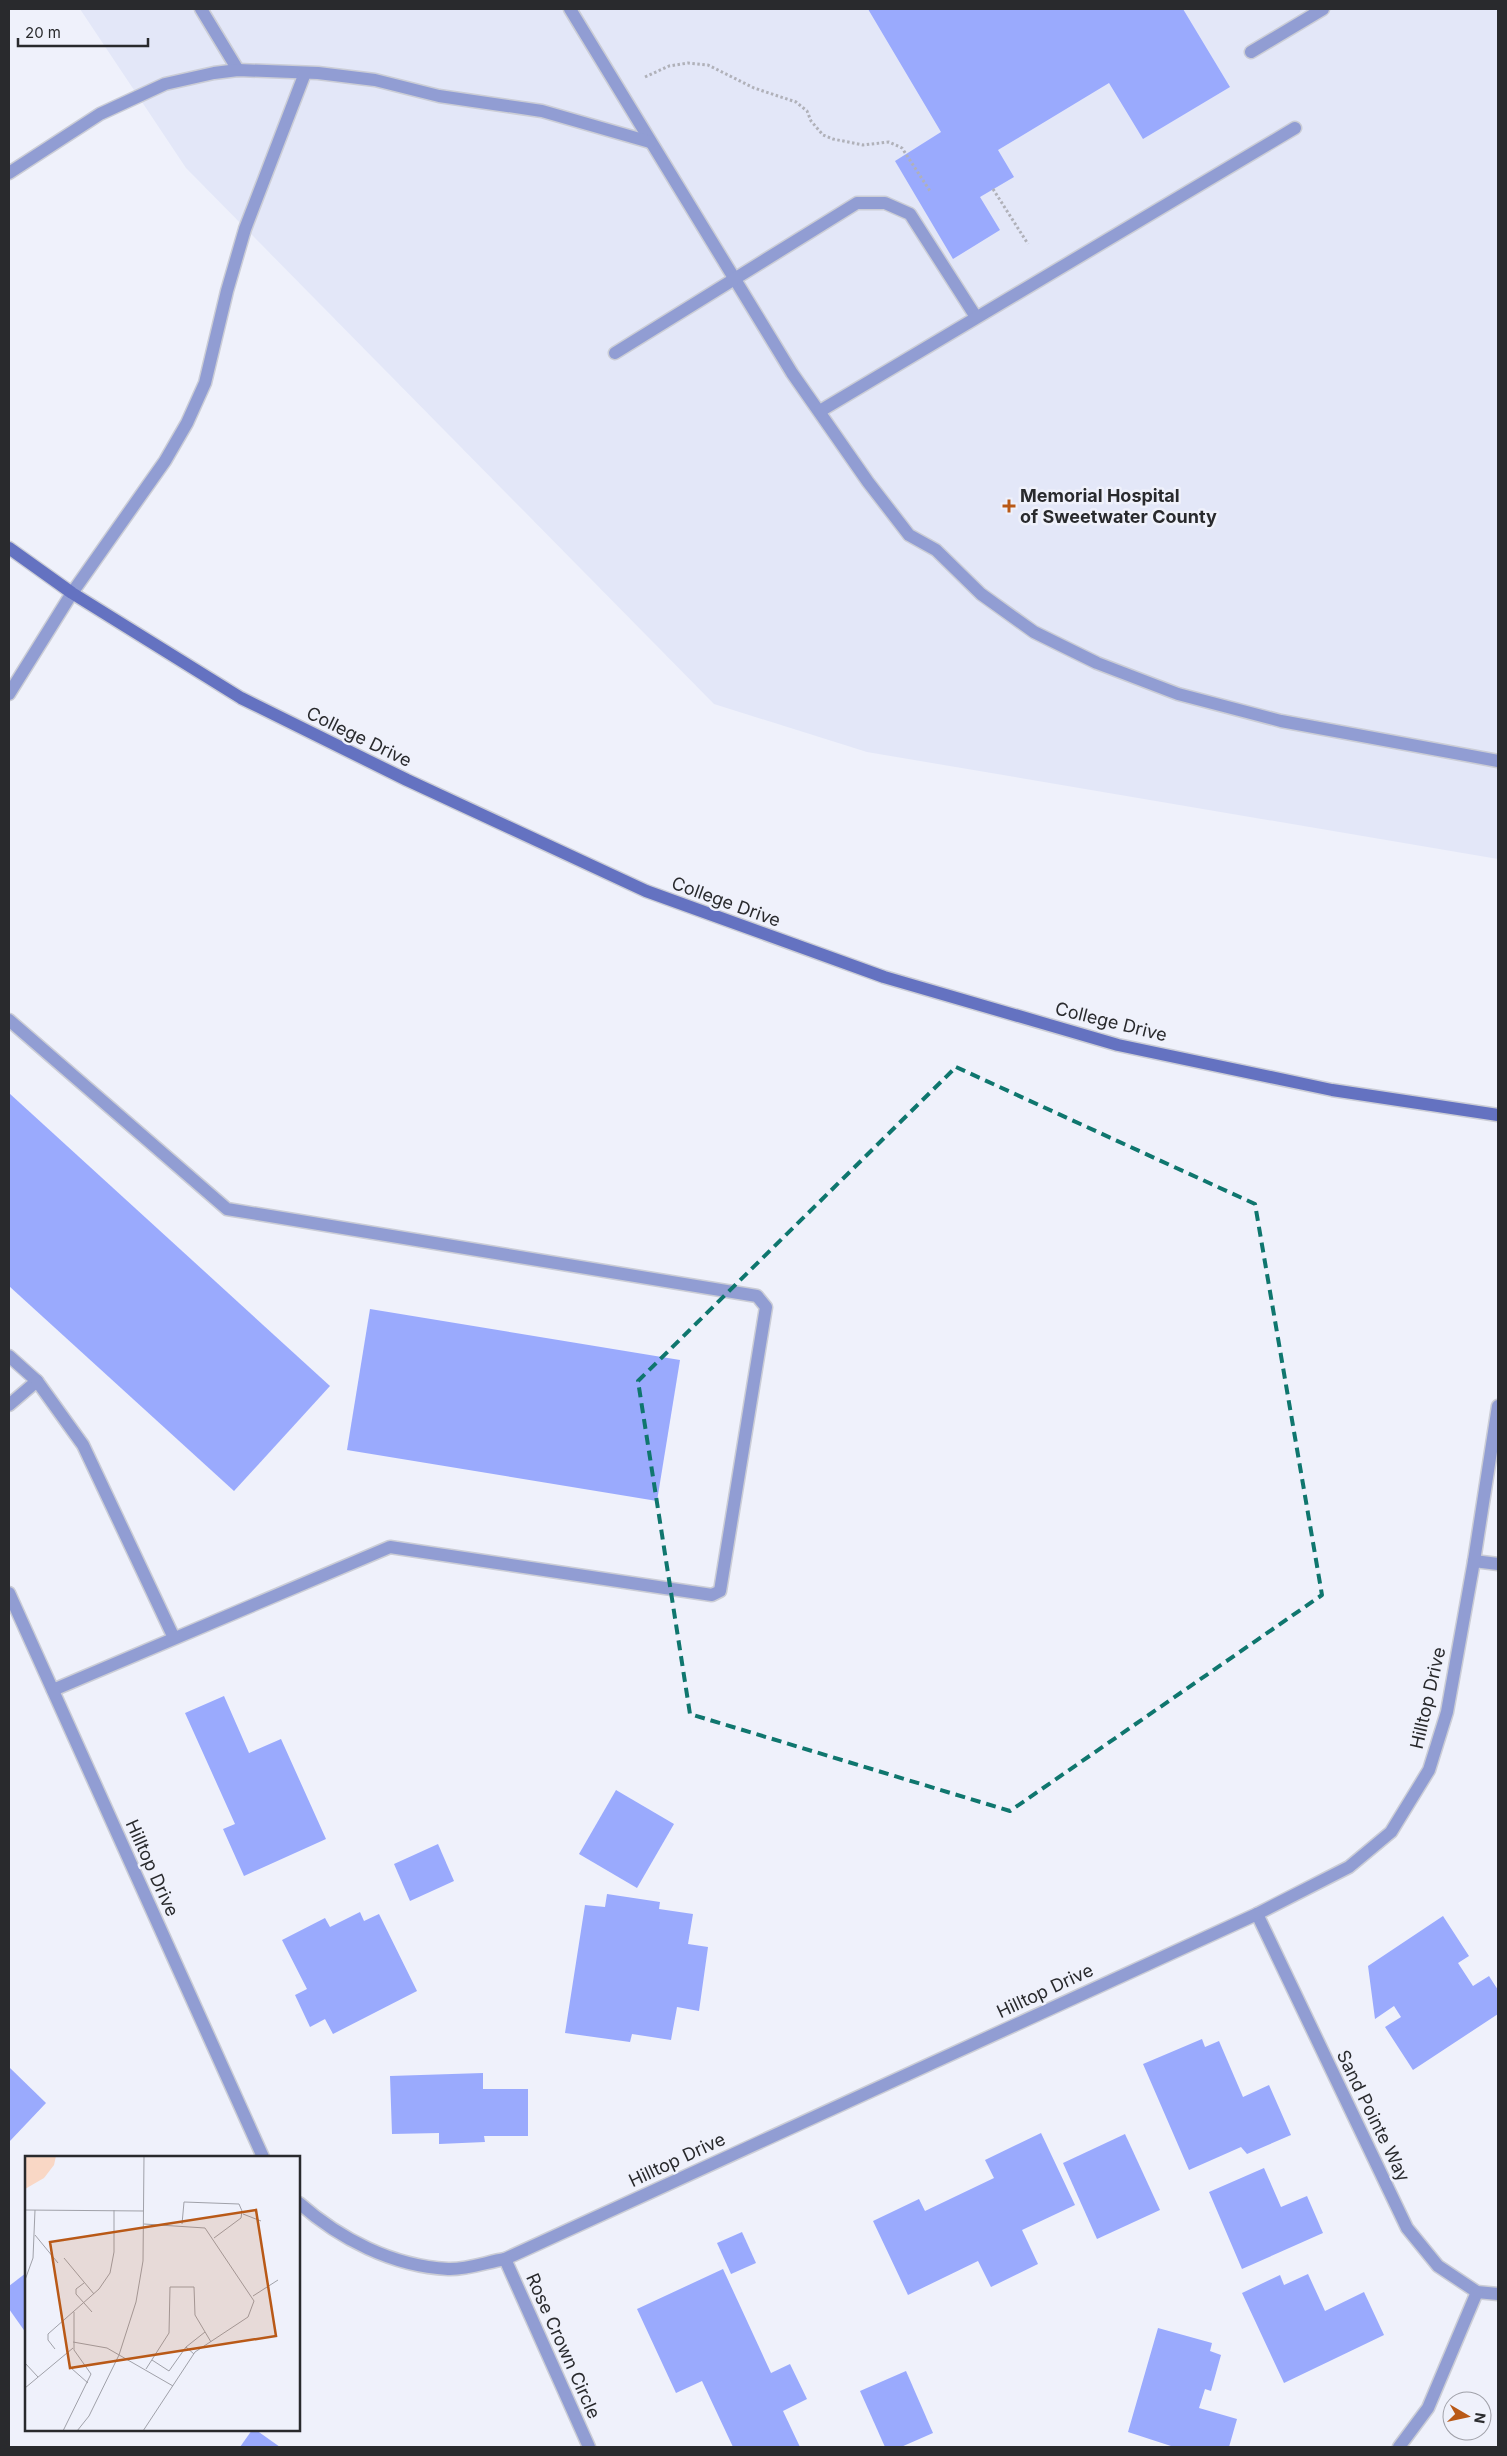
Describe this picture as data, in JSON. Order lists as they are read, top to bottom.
{
  "streets": {
    "main road": ["College Drive"],
    "street": ["Hilltop Drive", "Sand Pointe Way", "Rose Crown Circle"]
  },
  "crossings": [
    ["Hilltop Drive", "Sand Pointe Way"],
    ["Hilltop Drive", "Rose Crown Circle"]
  ],
  "places": {
    "health": ["Memorial Hospital of Sweetwater County"]
  },
  "scale_bar": "20 m",
  "north": "right"
}
